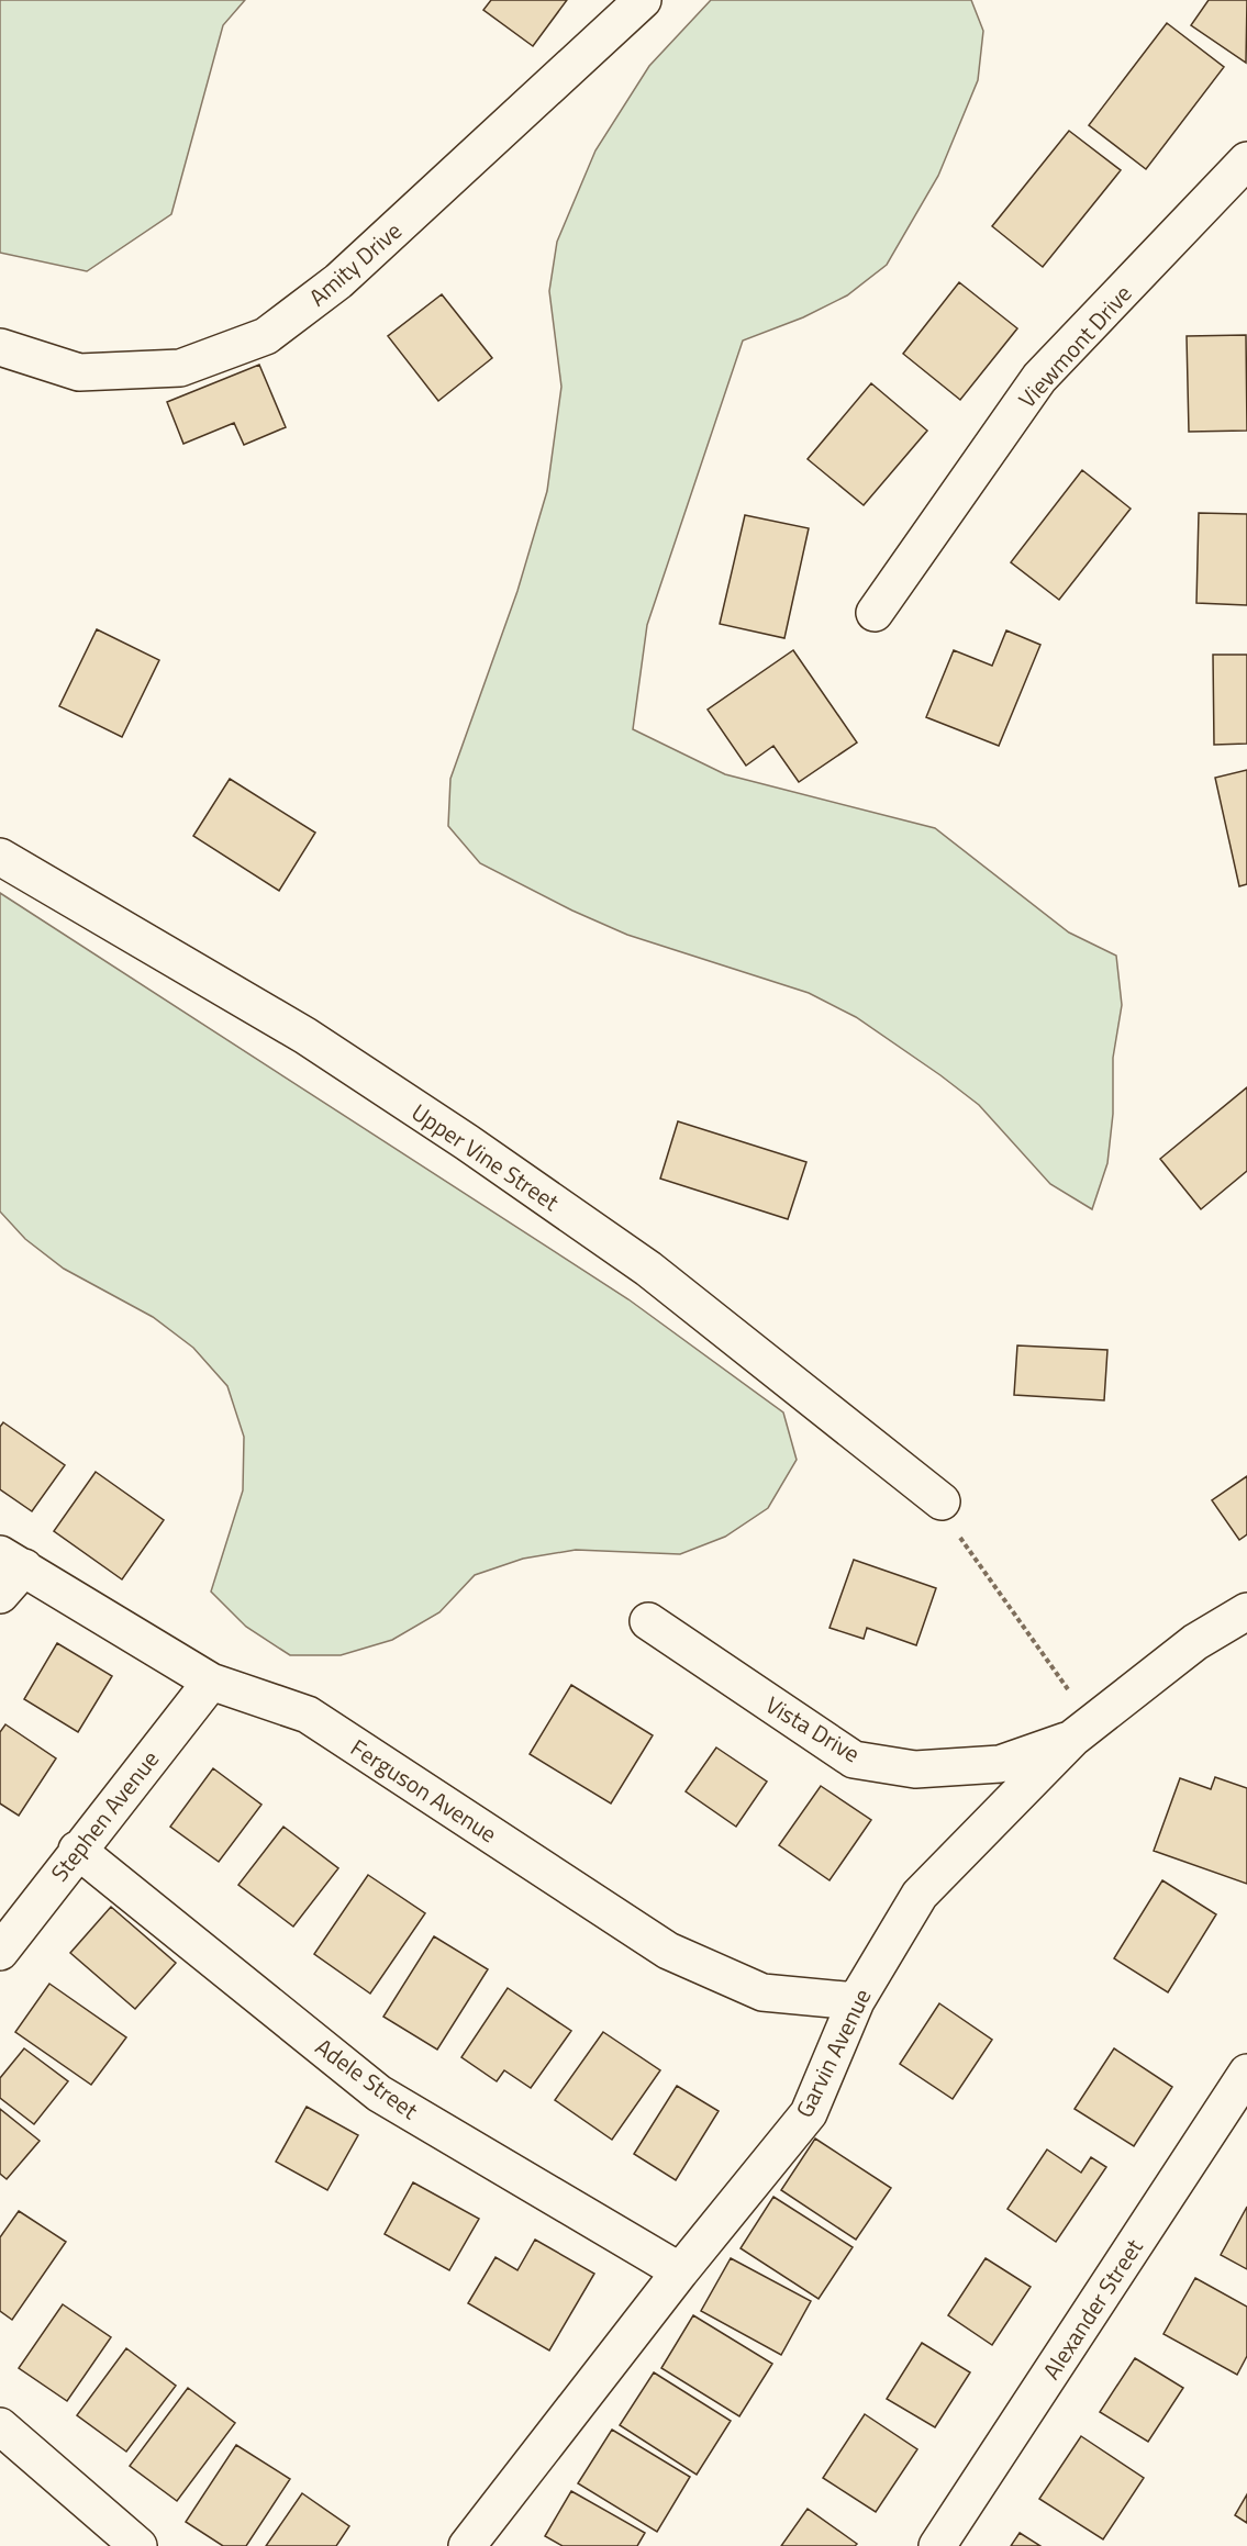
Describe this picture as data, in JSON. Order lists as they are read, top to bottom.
{
  "streets": {
    "street": [
      "Amity Drive",
      "Viewmont Drive",
      "Upper Vine Street",
      "Vista Drive",
      "Ferguson Avenue",
      "Stephen Avenue",
      "Garvin Avenue",
      "Adele Street",
      "Alexander Street"
    ]
  },
  "crossings": [
    ["Vista Drive", "Garvin Avenue"],
    ["Ferguson Avenue", "Stephen Avenue"],
    ["Ferguson Avenue", "Garvin Avenue"],
    ["Stephen Avenue", "Adele Street"],
    ["Garvin Avenue", "Adele Street"]
  ]
}
